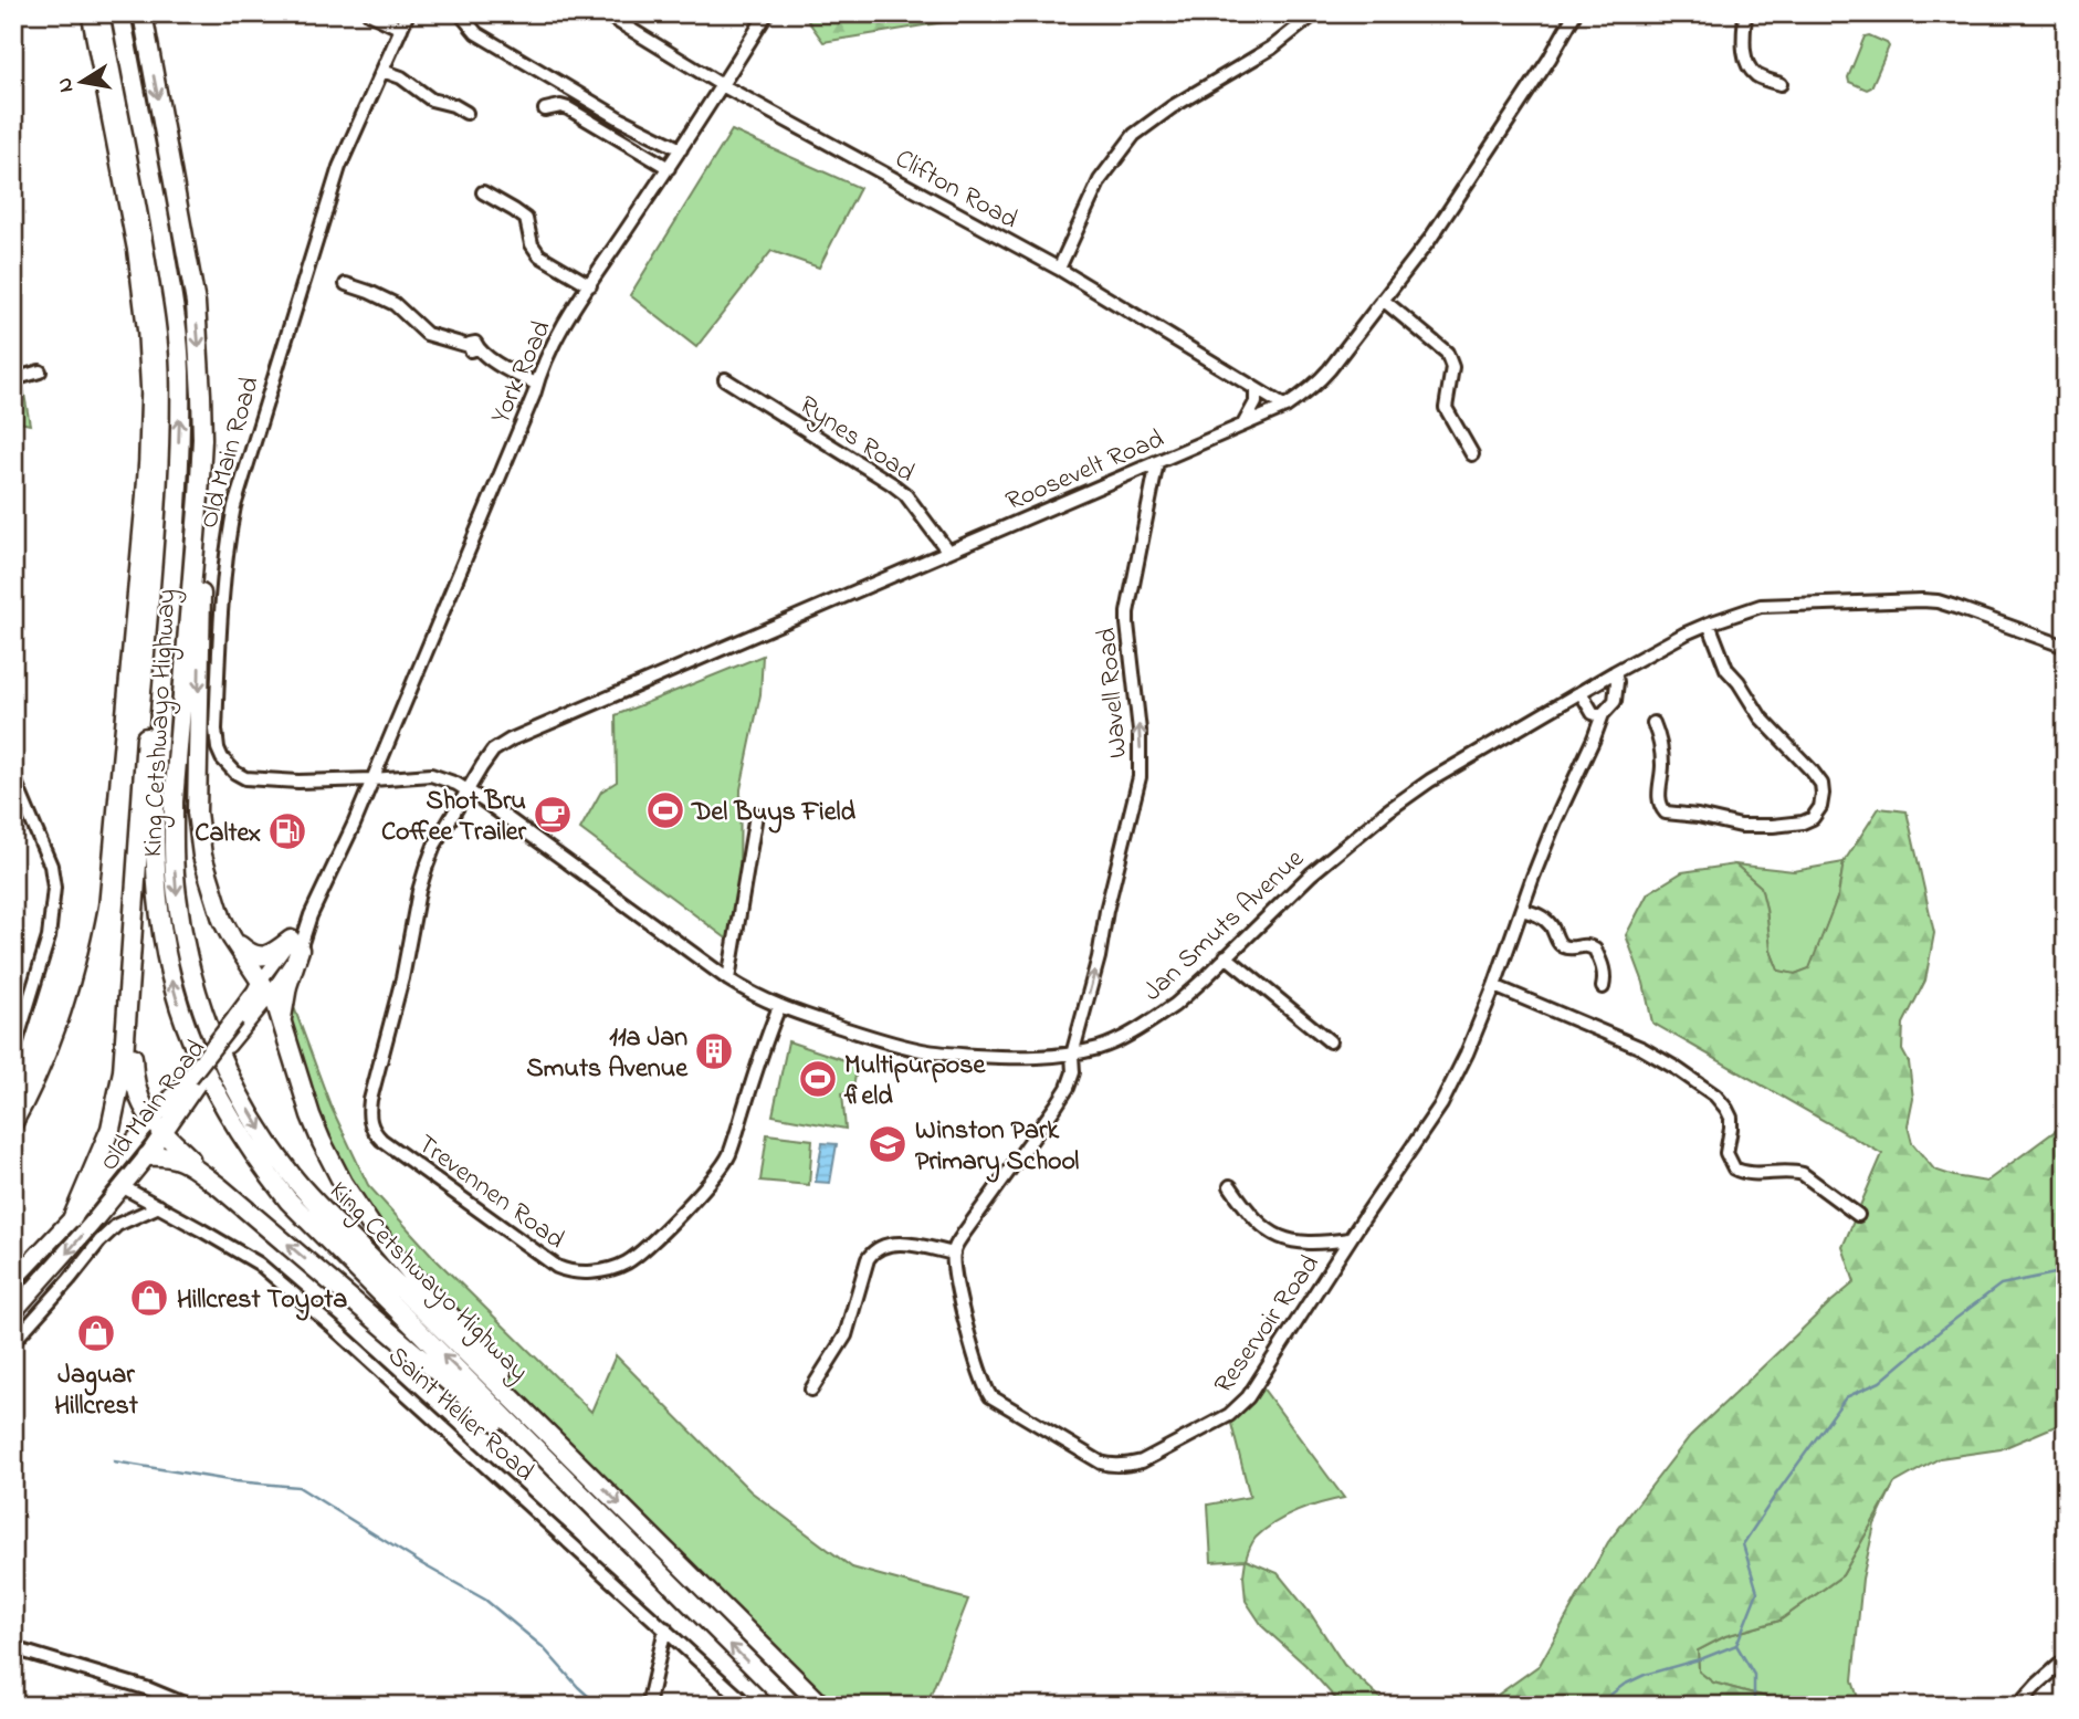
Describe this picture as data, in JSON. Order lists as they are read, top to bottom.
{
  "streets": {
    "highway": ["King Cetshwayo Highway"],
    "main road": ["Old Main Road"],
    "street": [
      "Clifton Road",
      "York Road",
      "Rynes Road",
      "Roosevelt Road",
      "Wavell Road",
      "Jan Smuts Avenue",
      "Trevennen Road",
      "Reservoir Road",
      "Saint Helier Road"
    ]
  },
  "crossings": [
    ["Clifton Road", "York Road"],
    ["Clifton Road", "Roosevelt Road"],
    ["York Road", "Old Main Road"],
    ["York Road", "Jan Smuts Avenue"],
    ["Rynes Road", "Roosevelt Road"],
    ["Old Main Road", "Jan Smuts Avenue"],
    ["Old Main Road", "Saint Helier Road"],
    ["Roosevelt Road", "Wavell Road"],
    ["Roosevelt Road", "Jan Smuts Avenue"],
    ["Roosevelt Road", "Trevennen Road"],
    ["Wavell Road", "Jan Smuts Avenue"],
    ["Jan Smuts Avenue", "Trevennen Road"],
    ["Jan Smuts Avenue", "Reservoir Road"]
  ],
  "one_way": ["Wavell Road"],
  "places": {
    "sports": ["Del Buys Field", "Multipurpose field"],
    "cafe": ["Shot Bru Coffee Trailer"],
    "fuel station": ["Caltex"],
    "building": ["11a Jan Smuts Avenue"],
    "school or university": ["Winston Park Primary School"],
    "shop": ["Hillcrest Toyota", "Jaguar Hillcrest"]
  },
  "north": "left"
}
